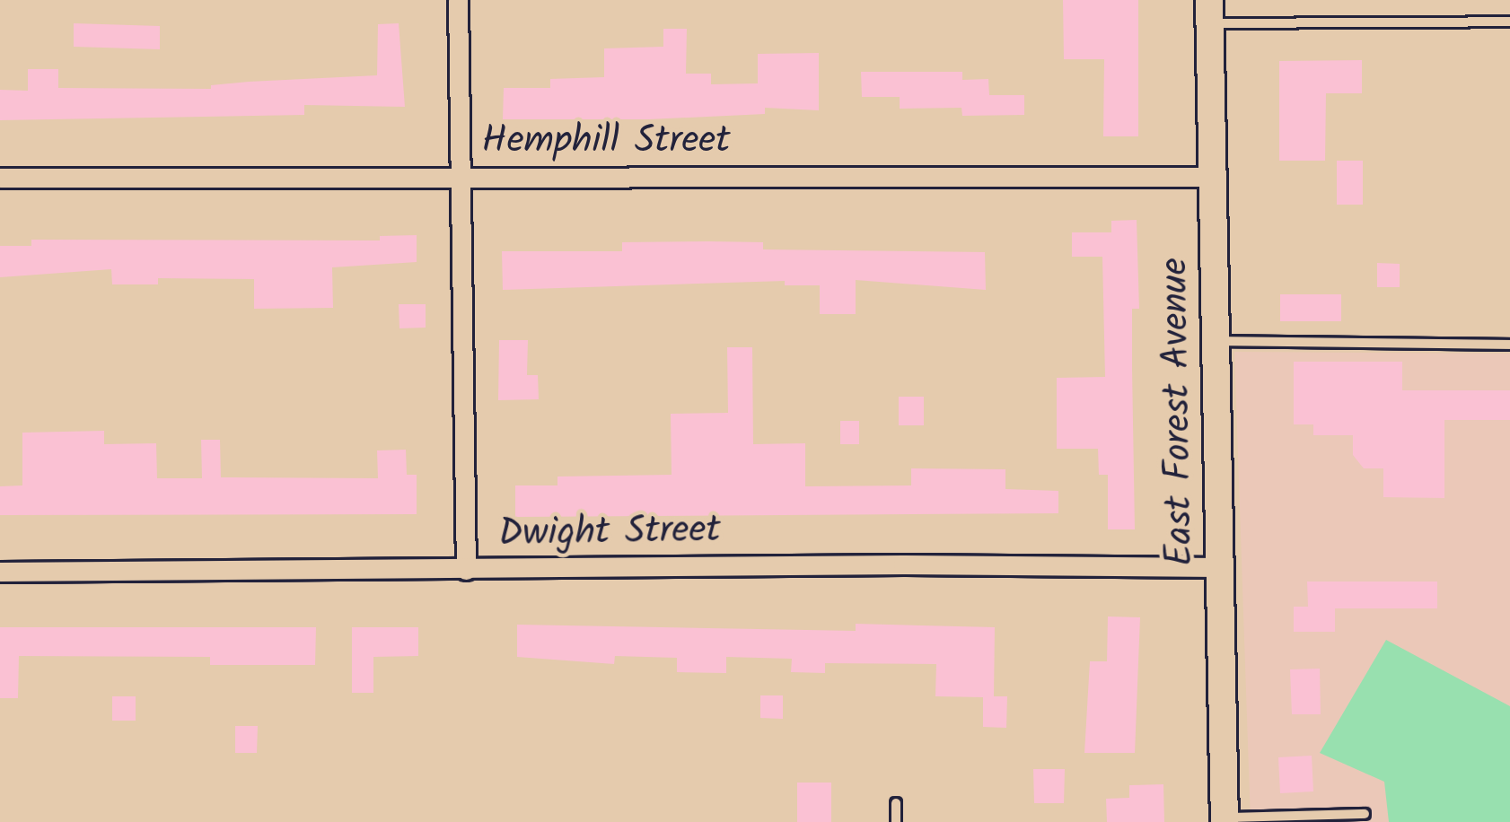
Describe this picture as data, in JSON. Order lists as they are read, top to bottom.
{
  "streets": {
    "main road": ["East Forest Avenue"],
    "street": ["Hemphill Street", "Dwight Street"]
  },
  "crossings": [
    ["Hemphill Street", "East Forest Avenue"],
    ["East Forest Avenue", "Dwight Street"]
  ]
}
